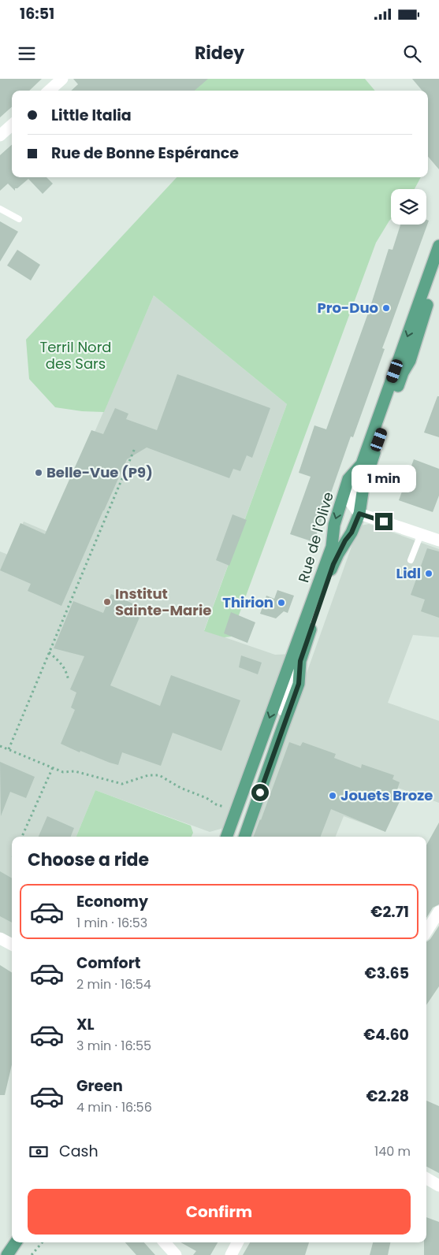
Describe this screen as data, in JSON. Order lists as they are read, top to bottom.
{
  "streets": {
    "main road": ["Rue de l'Olive"]
  },
  "parks": ["Terril Nord des Sars"],
  "places": [
    "Pro-Duo",
    "Belle-Vue (P9)",
    "Lidl",
    "Institut Sainte-Marie",
    "Thirion",
    "Jouets Broze"
  ],
  "page": {
    "status": "16:51",
    "header": "Ridey",
    "banner": ["Little Italia", "Rue de Bonne Espérance"],
    "bubble": "1 min",
    "heading": "Choose a ride",
    "list": [
      {
        "name": "Economy",
        "note": "1 min · 16:53",
        "value": "€2.71"
      },
      {
        "name": "Comfort",
        "note": "2 min · 16:54",
        "value": "€3.65"
      },
      {
        "name": "XL",
        "note": "3 min · 16:55",
        "value": "€4.60"
      },
      {
        "name": "Green",
        "note": "4 min · 16:56",
        "value": "€2.28"
      }
    ],
    "pay": ["Cash", "140 m"],
    "buttons": "Confirm"
  }
}
